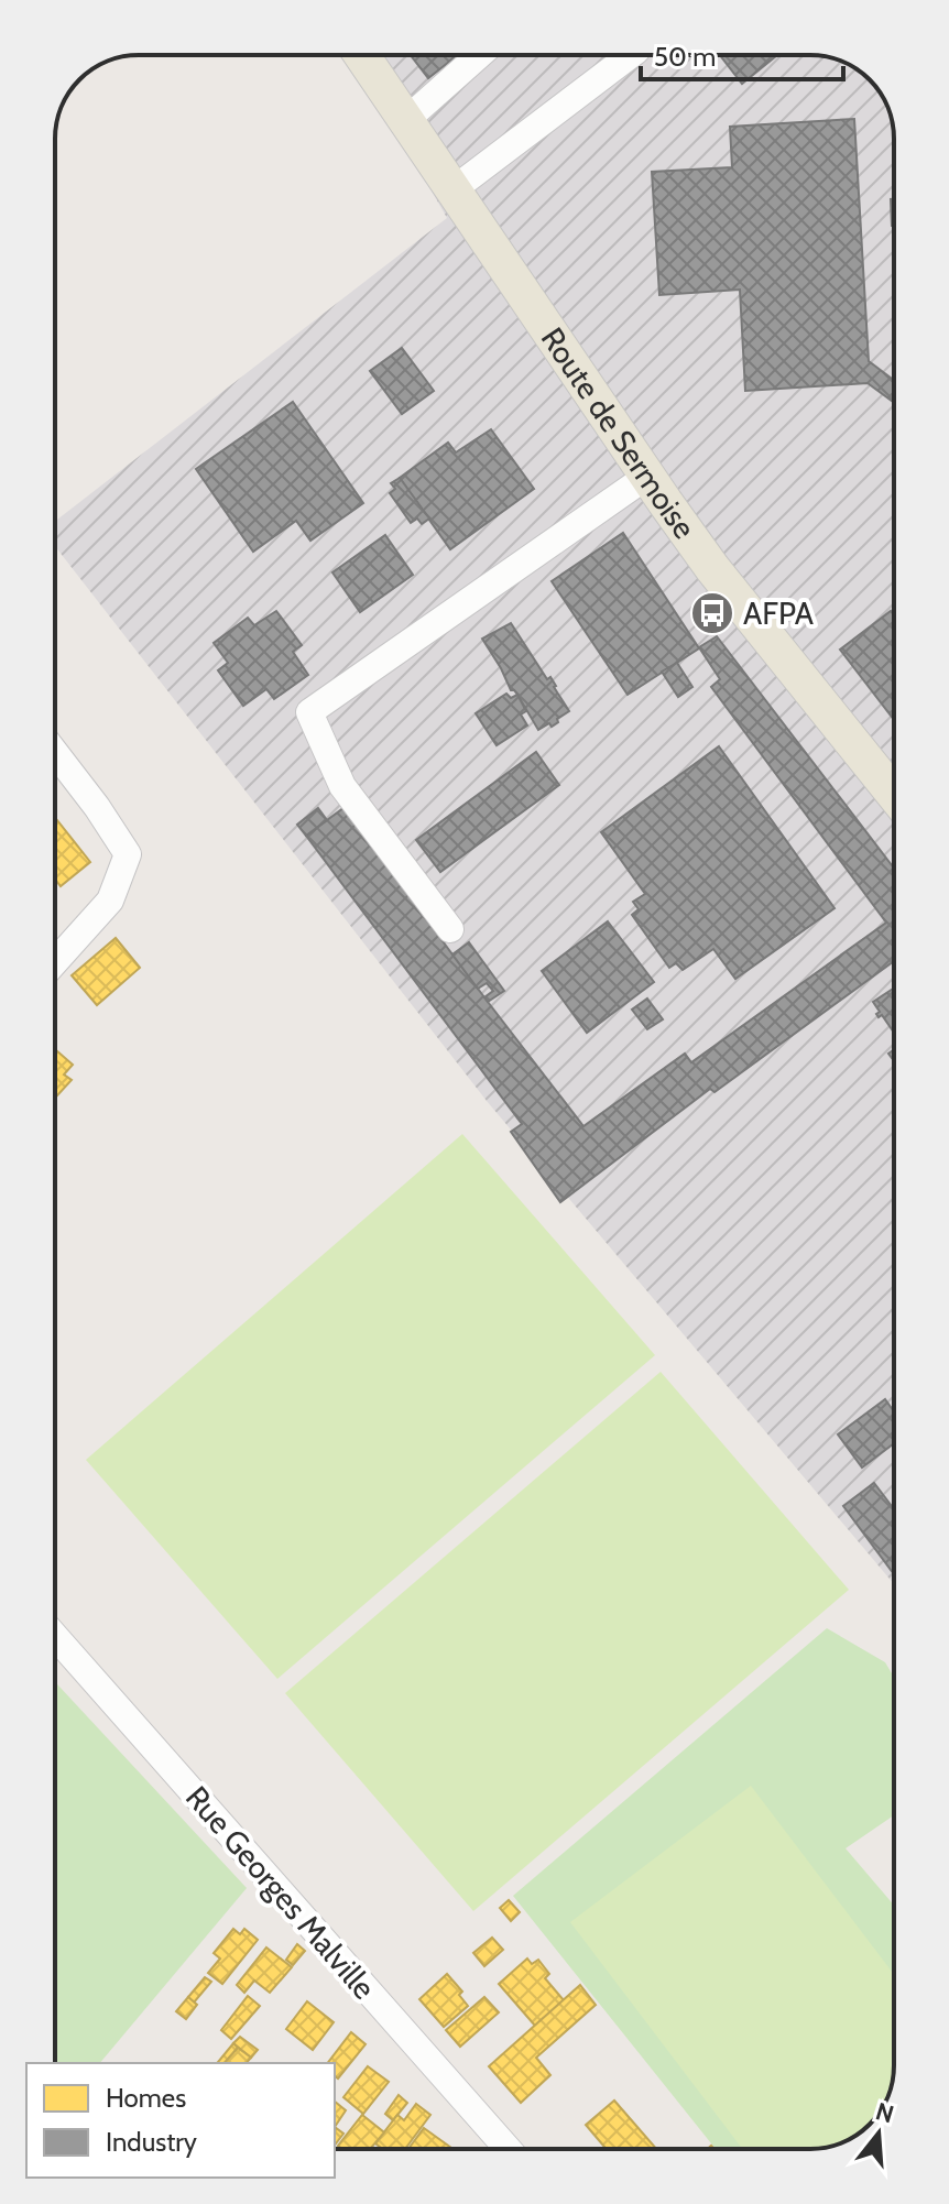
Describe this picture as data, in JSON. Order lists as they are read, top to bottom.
{
  "streets": {
    "main road": ["Route de Sermoise"],
    "street": ["Rue Georges Malville"]
  },
  "places": {
    "bus stop": ["AFPA"]
  },
  "legend": ["Homes", "Industry"],
  "scale_bar": "50 m",
  "north": "top"
}
